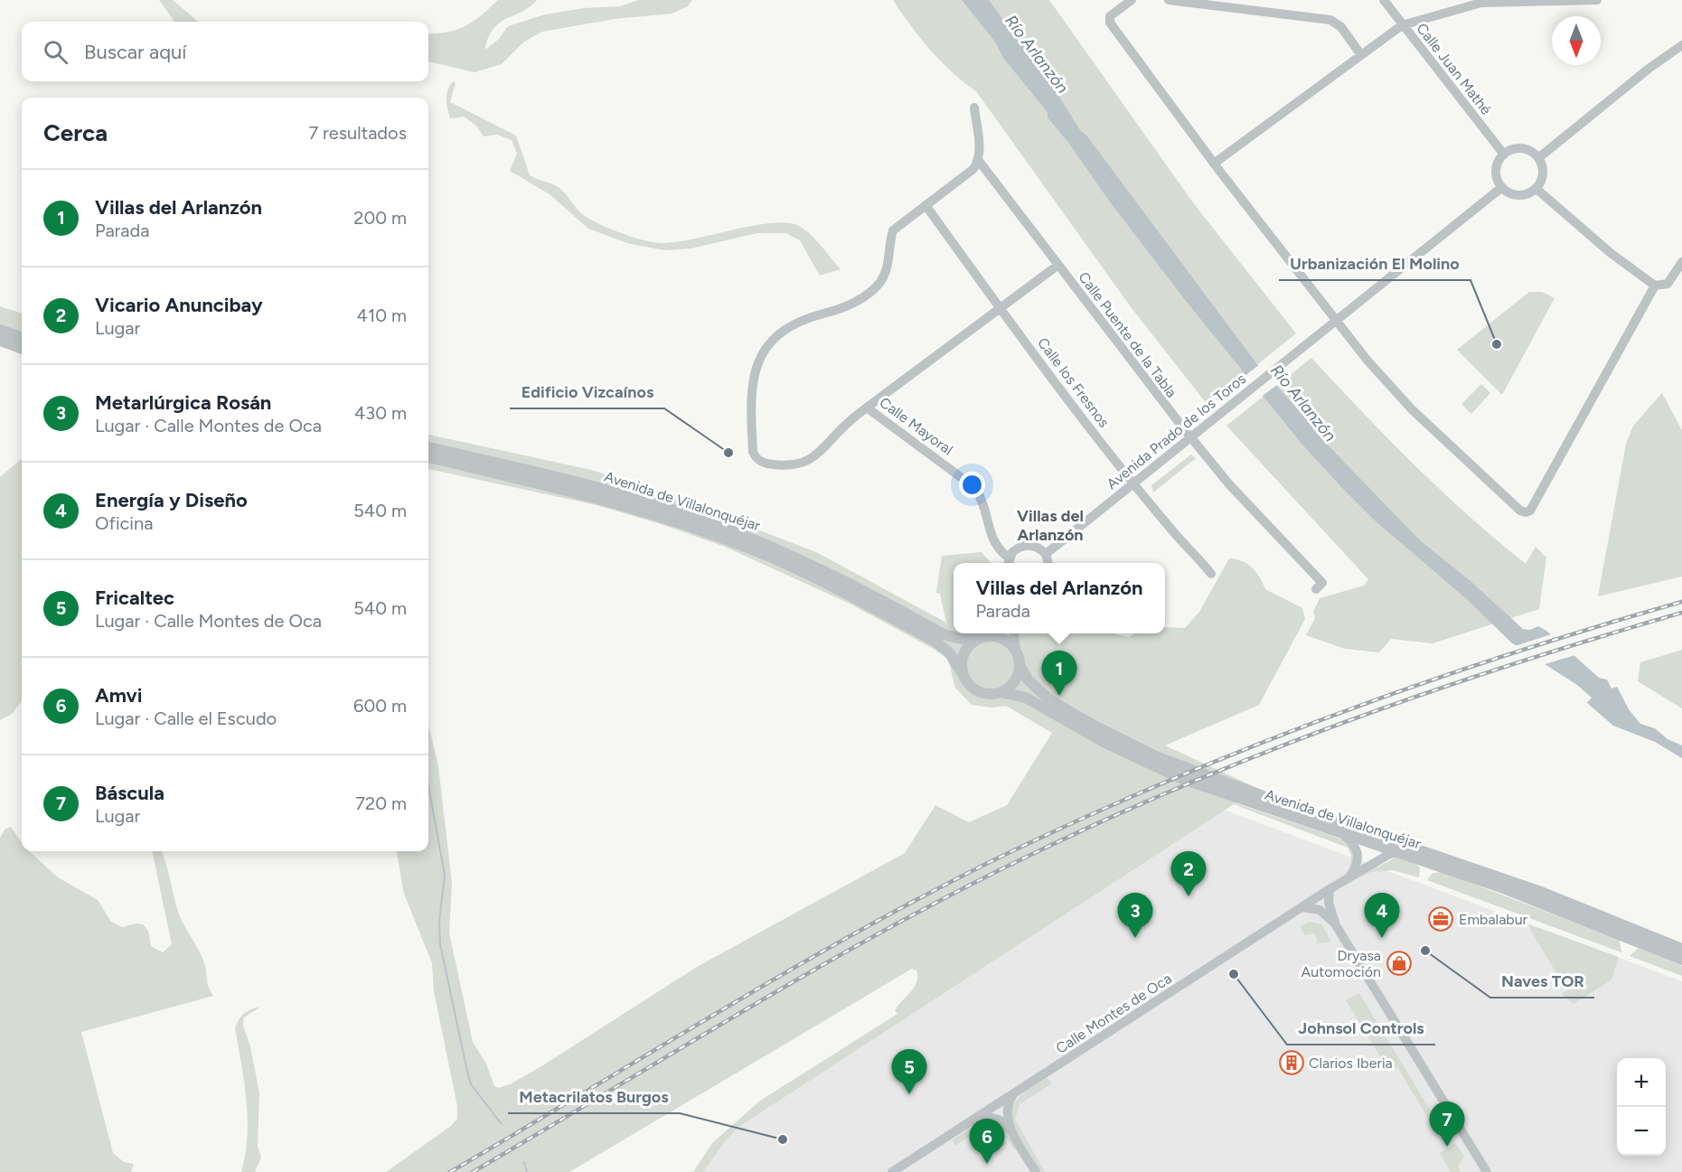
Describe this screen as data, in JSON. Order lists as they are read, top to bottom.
{
  "streets": {
    "street": [
      "Calle Juan Mathé",
      "Calle Puente de la Tabla",
      "Calle los Fresnos",
      "Calle Mayoral",
      "Avenida Prado de los Toros",
      "Avenida de Villalonquéjar",
      "Calle Montes de Oca"
    ]
  },
  "crossings": [
    ["Calle Juan Mathé", "Avenida Prado de los Toros"],
    ["Calle Puente de la Tabla", "Calle Mayoral"],
    ["Calle Puente de la Tabla", "Avenida Prado de los Toros"],
    ["Calle los Fresnos", "Calle Mayoral"],
    ["Calle los Fresnos", "Avenida Prado de los Toros"],
    ["Avenida de Villalonquéjar", "Calle Montes de Oca"]
  ],
  "districts": ["Villas del Arlanzón"],
  "water": ["Río Arlanzón"],
  "places": {
    "other": [
      "Urbanización El Molino",
      "Edificio Vizcaínos",
      "Naves TOR",
      "Johnsol Controls",
      "Metacrilatos Burgos"
    ],
    "office": ["Embalabur"],
    "shop": ["Dryasa Automoción"],
    "building": ["Clarios Iberia"]
  },
  "north": "bottom",
  "page": {
    "search": "Buscar aquí",
    "heading": ["Cerca", "7 resultados"],
    "list": [
      {
        "mark": "1",
        "name": "Villas del Arlanzón",
        "note": "Parada",
        "value": "200 m"
      },
      {
        "mark": "2",
        "name": "Vicario Anuncibay",
        "note": "Lugar",
        "value": "410 m"
      },
      {
        "mark": "3",
        "name": "Metarlúrgica Rosán",
        "note": "Lugar · Calle Montes de Oca",
        "value": "430 m"
      },
      {
        "mark": "4",
        "name": "Energía y Diseño",
        "note": "Oficina",
        "value": "540 m"
      },
      {
        "mark": "5",
        "name": "Fricaltec",
        "note": "Lugar · Calle Montes de Oca",
        "value": "540 m"
      },
      {
        "mark": "6",
        "name": "Amvi",
        "note": "Lugar · Calle el Escudo",
        "value": "600 m"
      },
      {
        "mark": "7",
        "name": "Báscula",
        "note": "Lugar",
        "value": "720 m"
      }
    ],
    "popup": ["Villas del Arlanzón", "Parada"],
    "pins": [
      "1",
      "2",
      "3",
      "4",
      "5",
      "7",
      "6"
    ],
    "map_buttons": ["+", "−"]
  }
}
